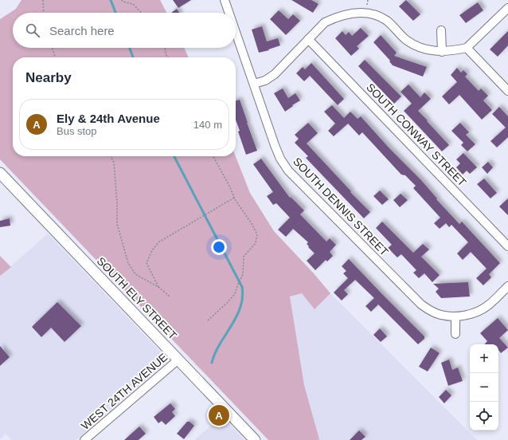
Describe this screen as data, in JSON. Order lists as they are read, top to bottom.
{
  "streets": {
    "street": [
      "SOUTH CONWAY STREET",
      "SOUTH DENNIS STREET",
      "SOUTH ELY STREET",
      "WEST 24TH AVENUE"
    ]
  },
  "crossings": [
    ["SOUTH ELY STREET", "WEST 24TH AVENUE"]
  ],
  "page": {
    "search": "Search here",
    "heading": "Nearby",
    "list": [
      {
        "mark": "A",
        "name": "Ely & 24th Avenue",
        "note": "Bus stop",
        "value": "140 m"
      }
    ],
    "map_buttons": ["+", "−"],
    "pins": "A"
  }
}
